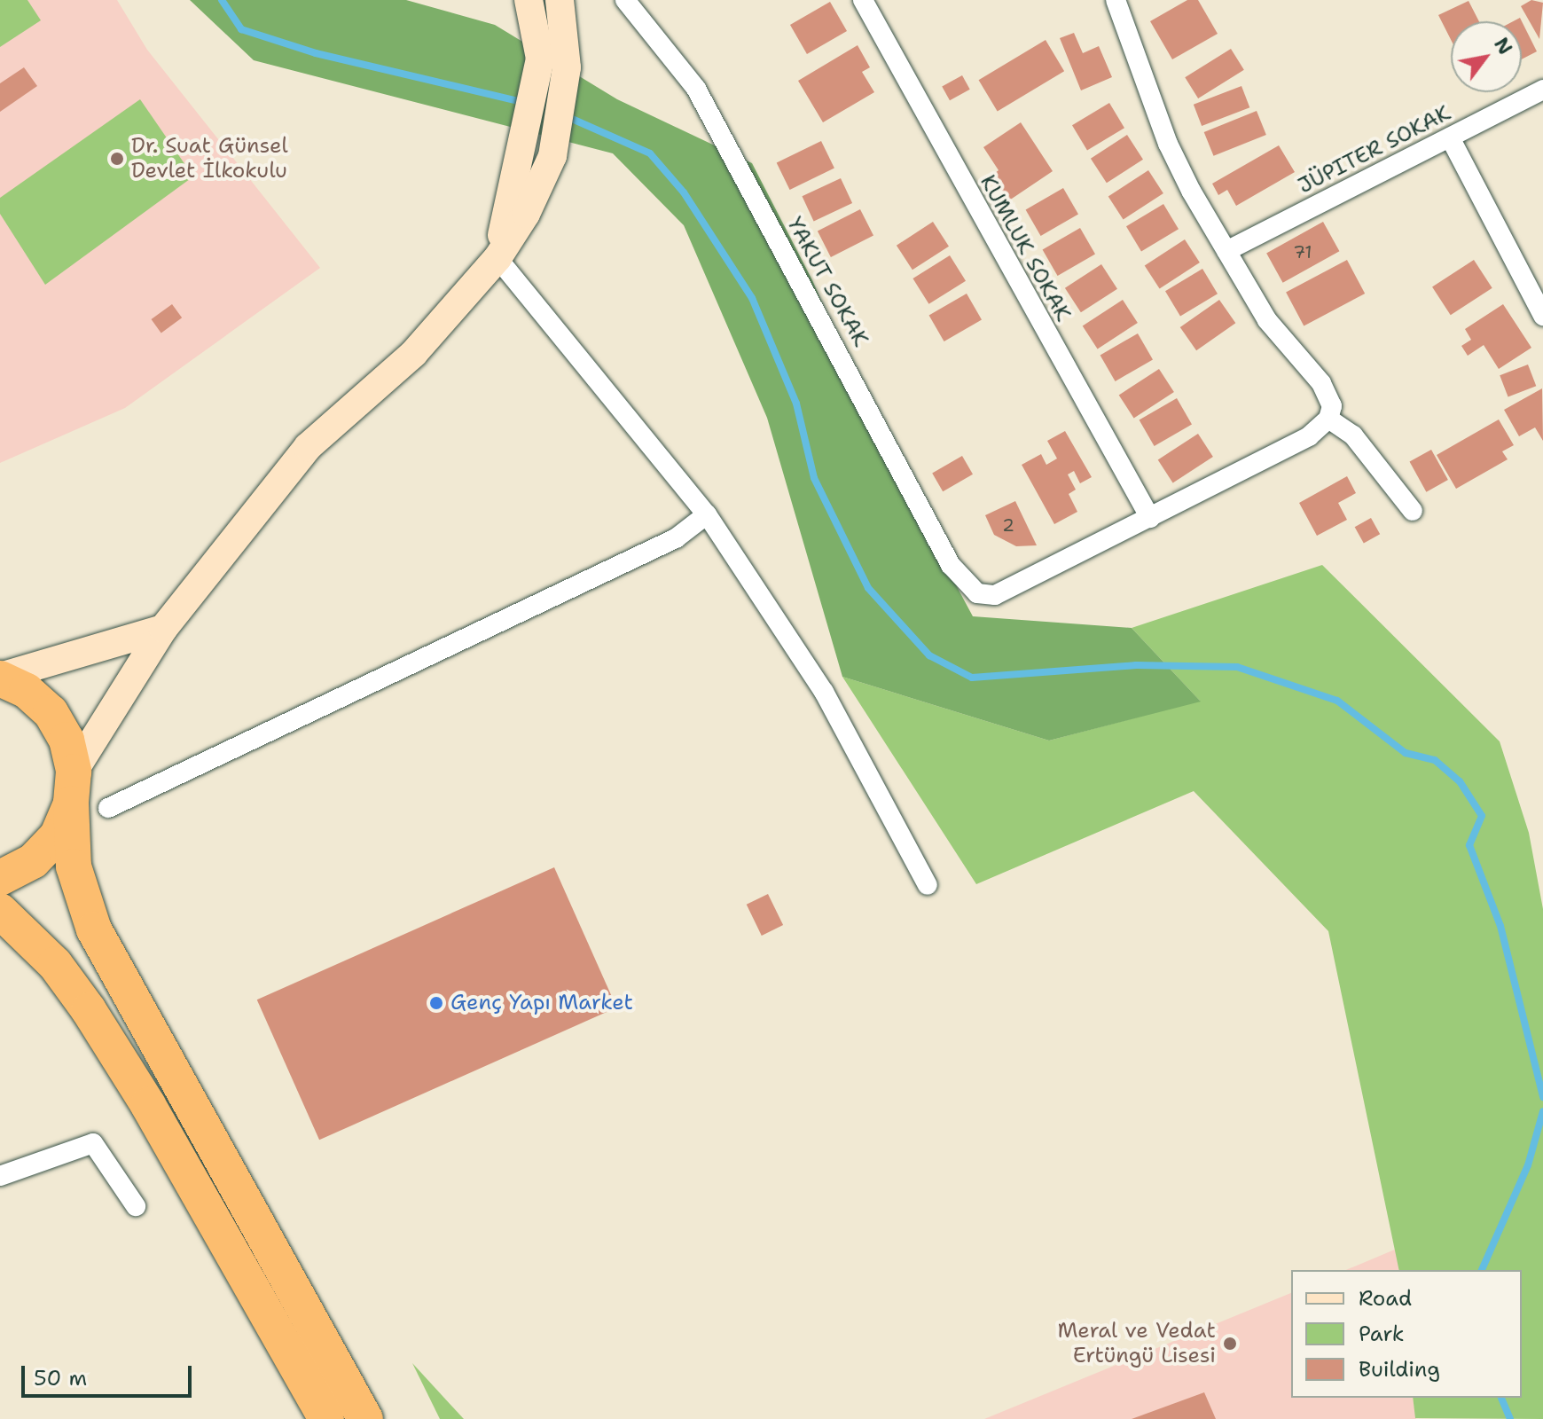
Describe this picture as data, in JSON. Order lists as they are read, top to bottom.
{
  "streets": {
    "street": ["JÜPITER SOKAK", "KUMLUK SOKAK", "YAKUT SOKAK"]
  },
  "crossings": [
    ["KUMLUK SOKAK", "YAKUT SOKAK"]
  ],
  "places": ["Dr. Suat Günsel Devlet İlkokulu", "Genç Yapı Market", "Meral ve Vedat Ertüngü Lisesi"],
  "house_numbers": ["71", "2"],
  "legend": ["Road", "Park", "Building"],
  "scale_bar": "50 m",
  "north": "top right"
}
